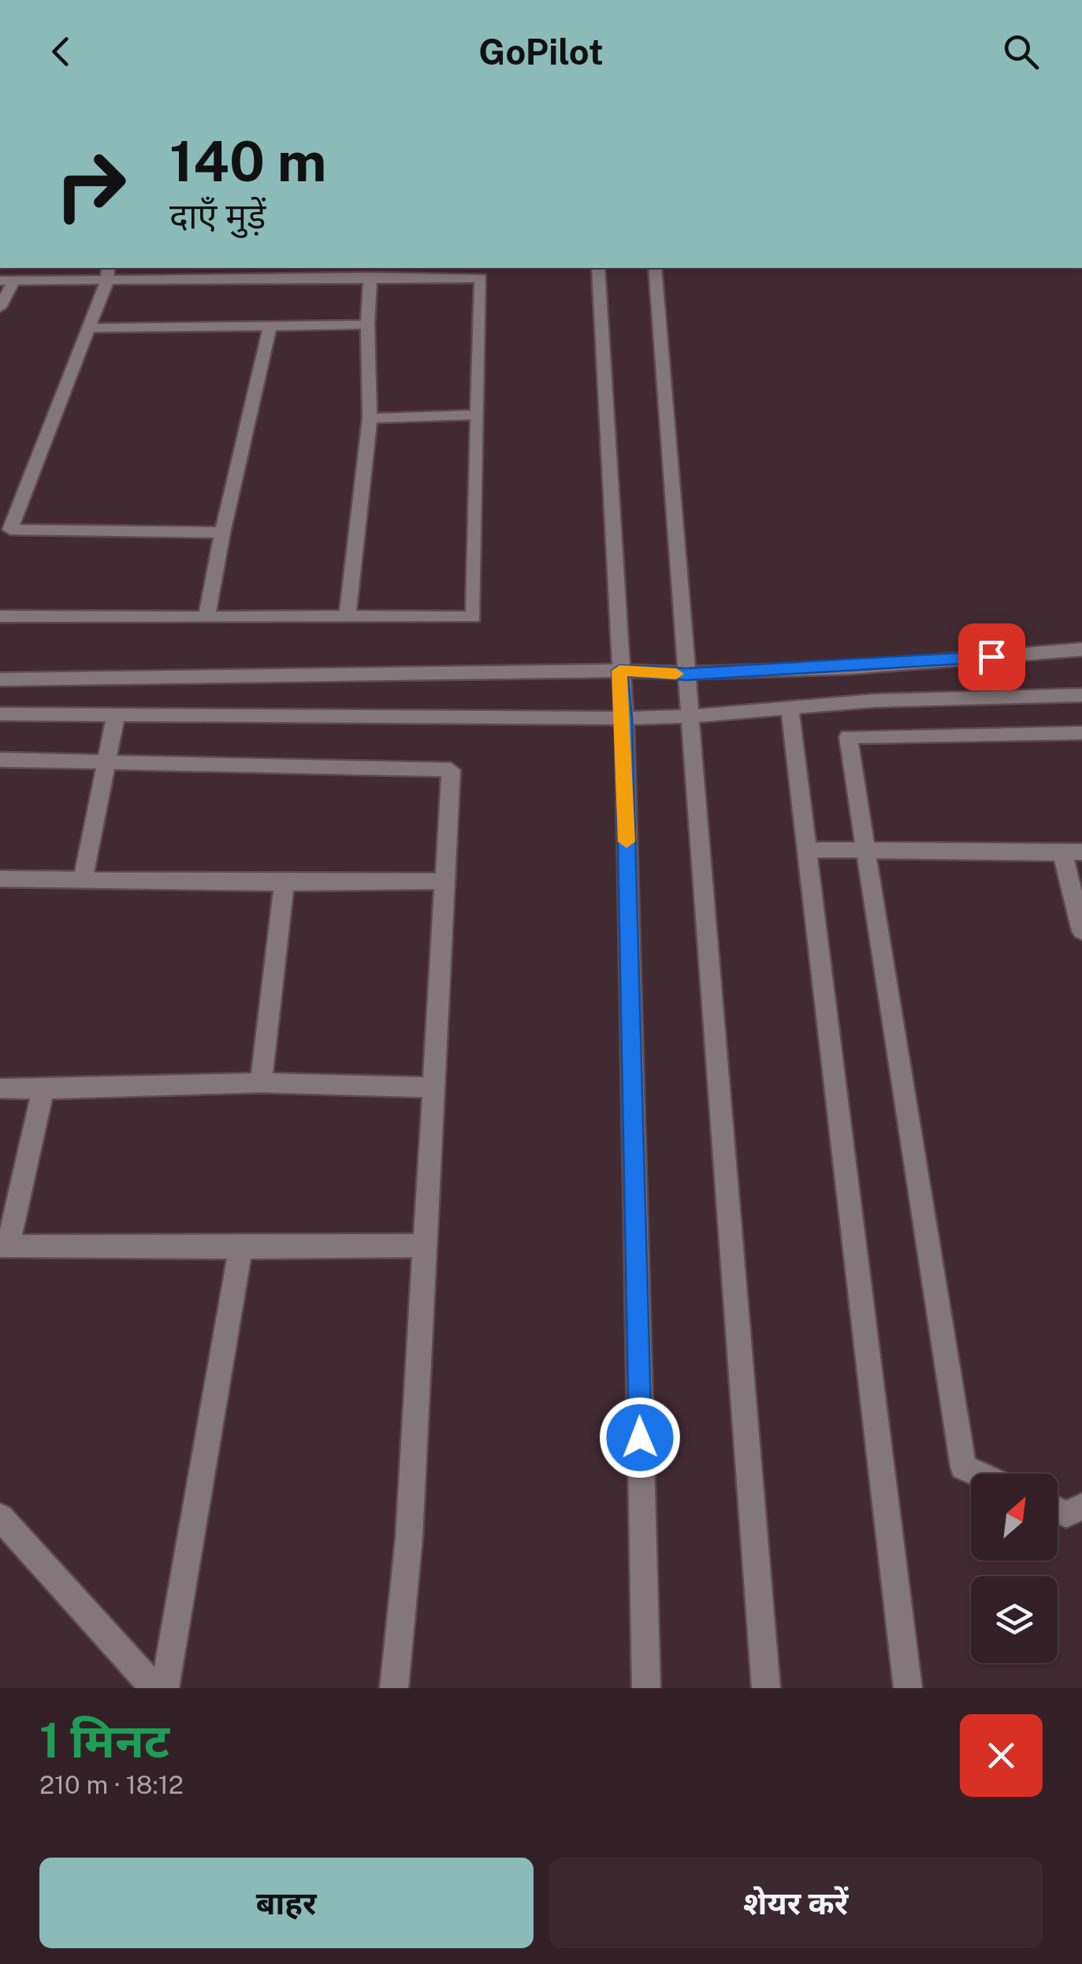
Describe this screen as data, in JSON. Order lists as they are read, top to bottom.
{
  "north": "top right",
  "page": {
    "header": "GoPilot",
    "turn": ["140 m", "दाएँ मुड़ें"],
    "heading": ["1 मिनट", "210 m · 18:12"],
    "buttons": ["बाहर", "शेयर करें"]
  }
}
